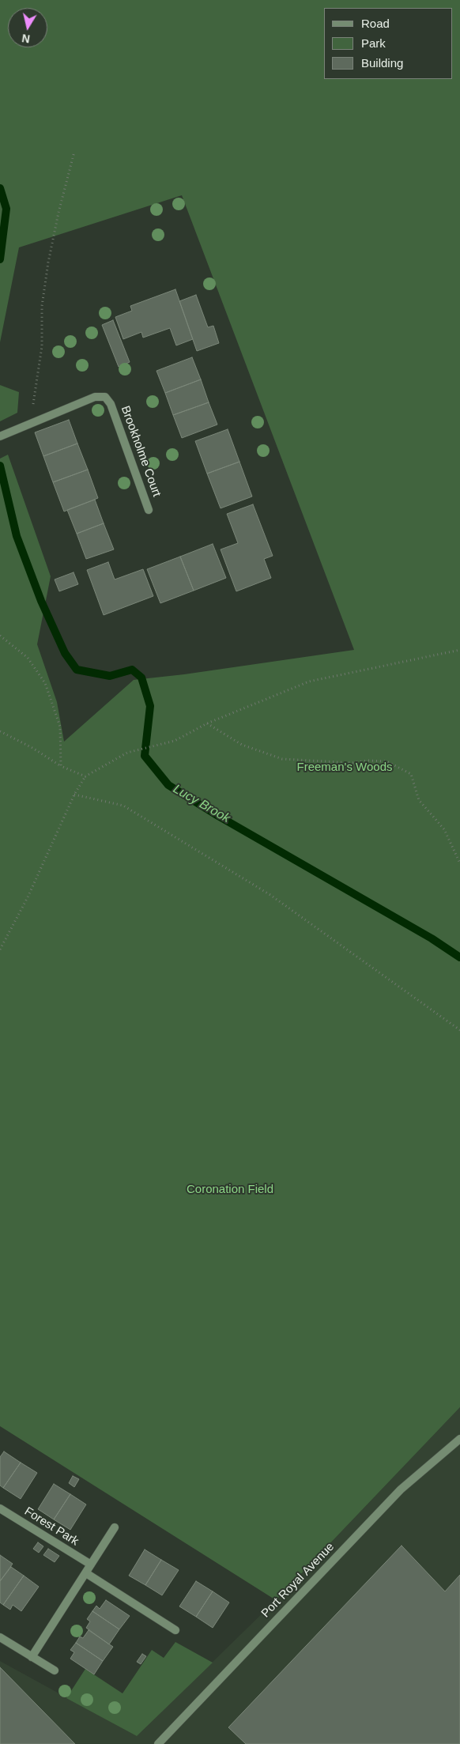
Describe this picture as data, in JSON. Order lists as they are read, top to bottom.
{
  "streets": {
    "street": ["Brookholme Court", "Forest Park", "Port Royal Avenue"]
  },
  "water": ["Lucy Brook"],
  "parks": ["Freeman's Woods", "Coronation Field"],
  "legend": ["Road", "Park", "Building"],
  "north": "bottom"
}
